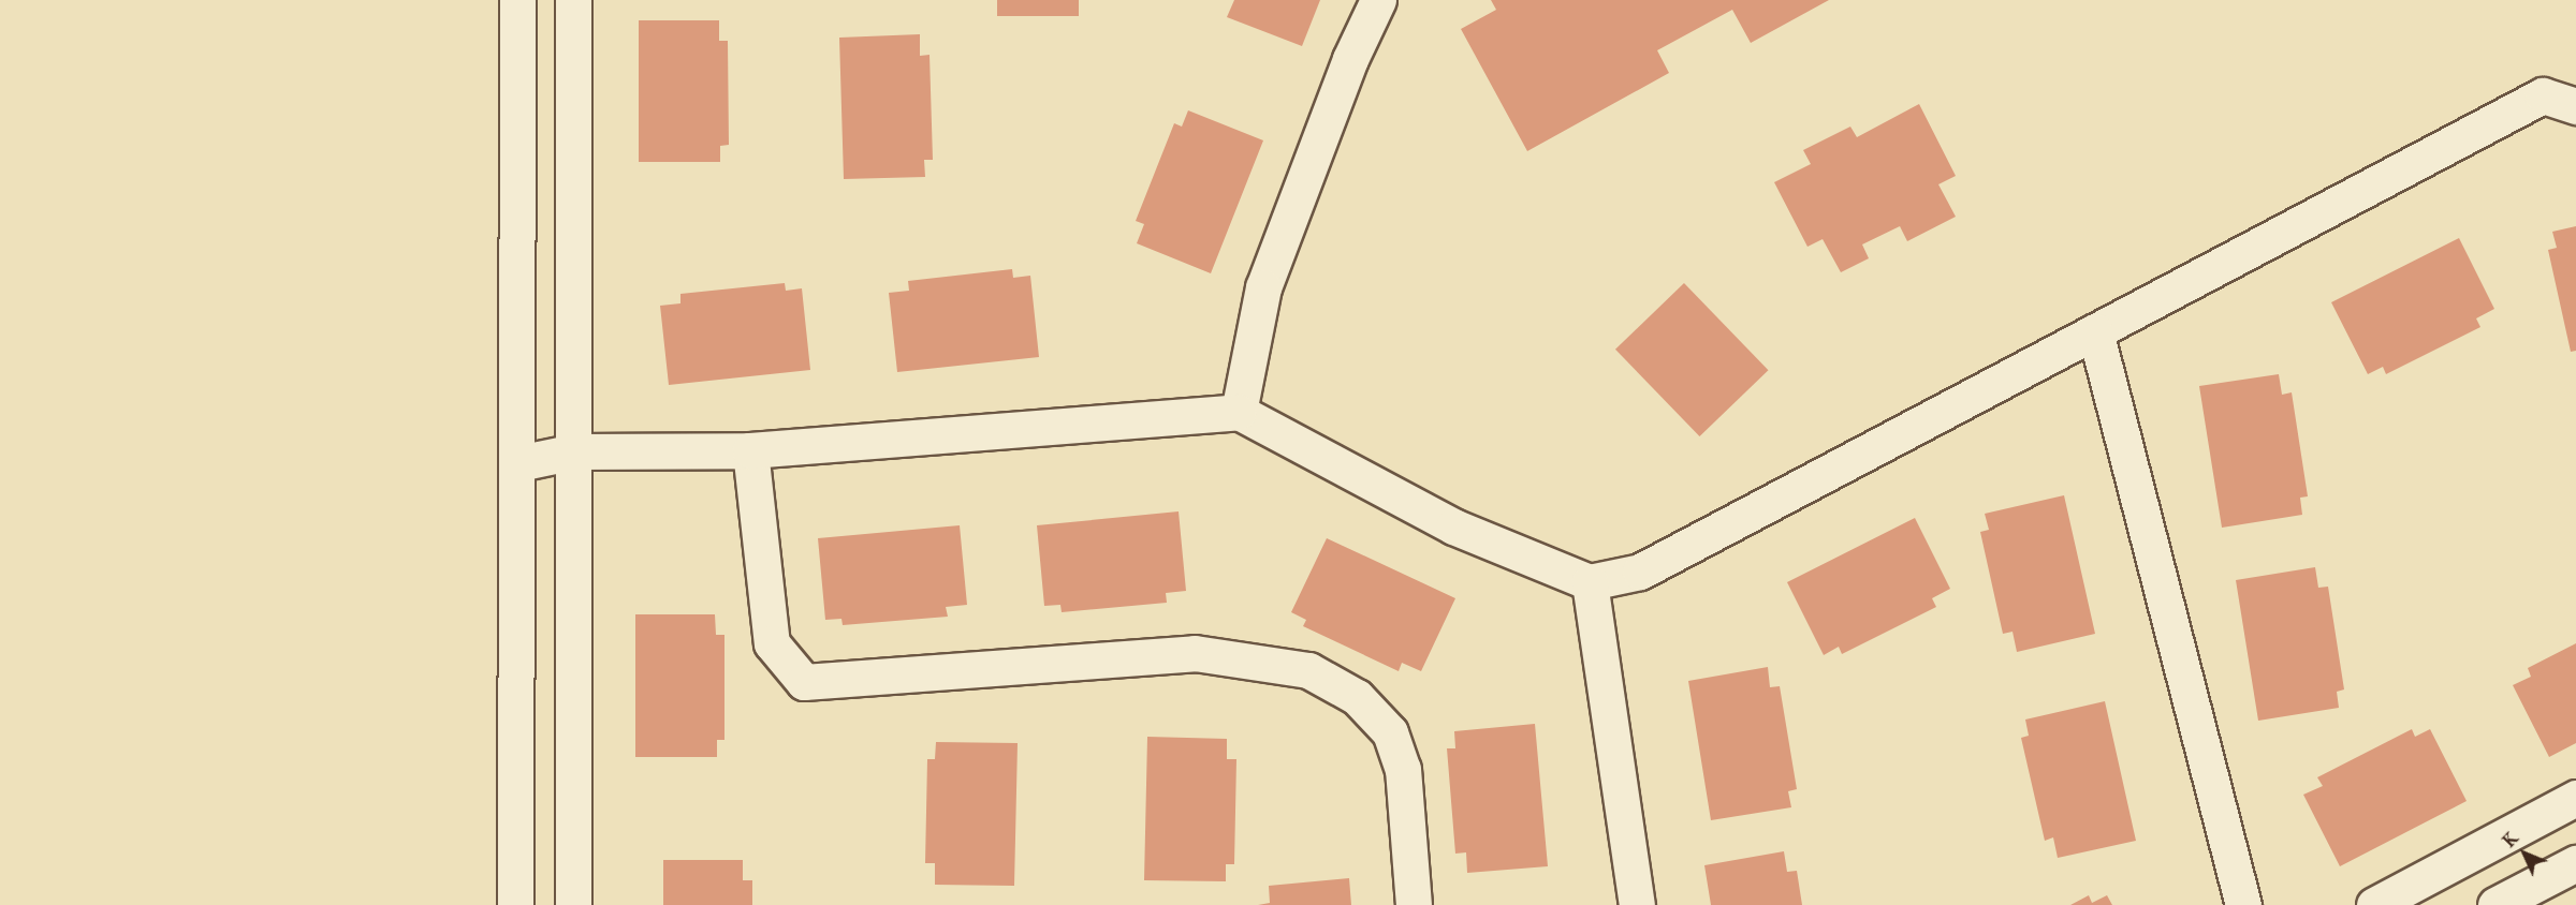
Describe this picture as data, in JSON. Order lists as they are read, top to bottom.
{
  "north": "top left"
}
